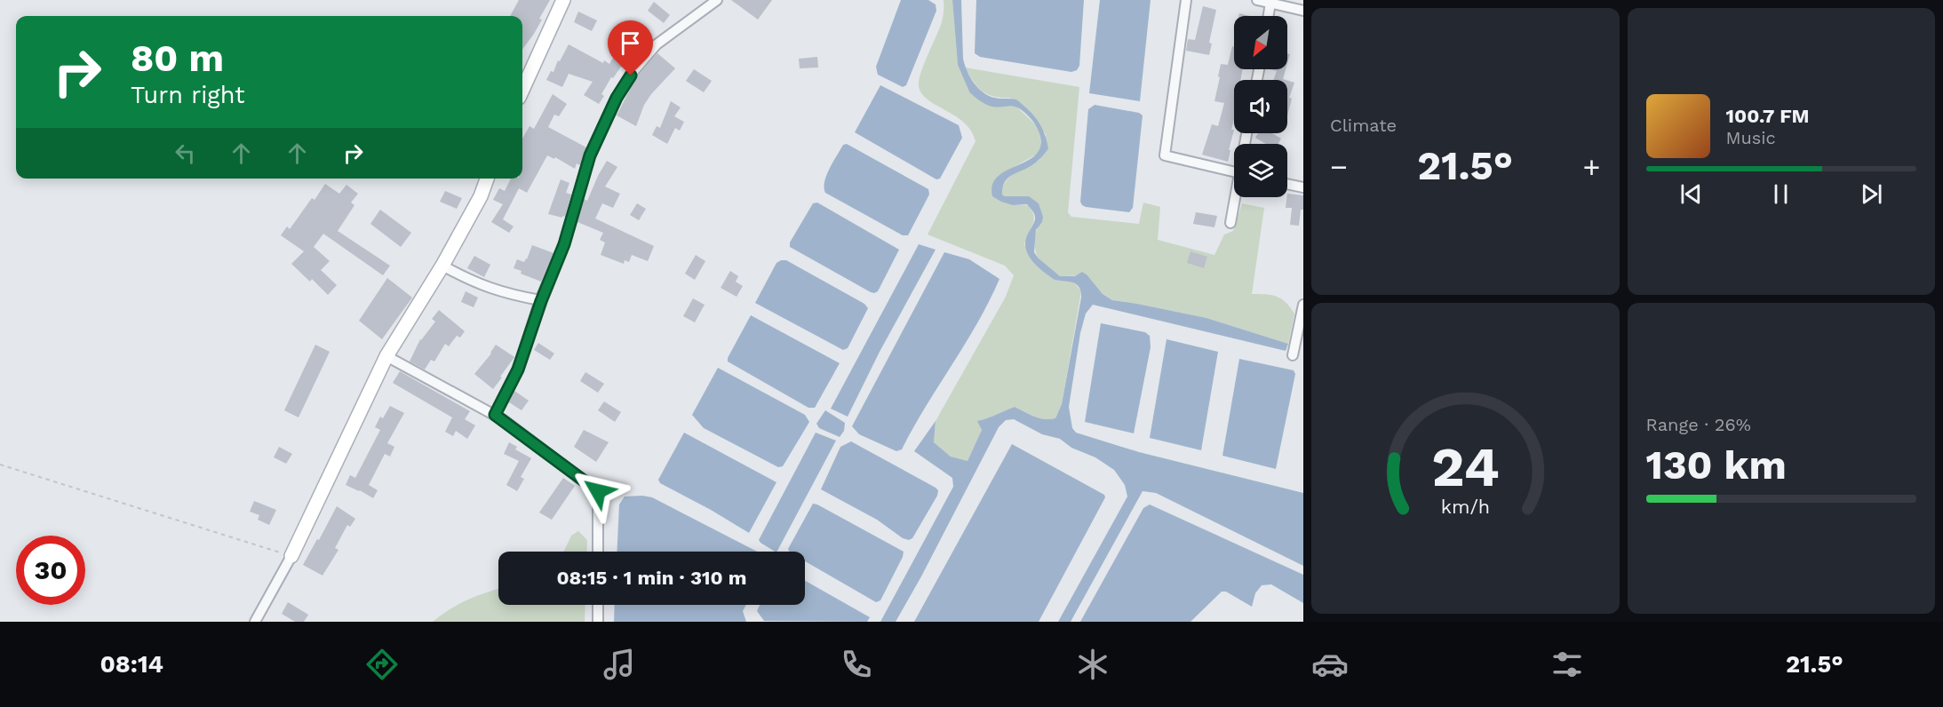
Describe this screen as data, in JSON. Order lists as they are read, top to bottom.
{
  "north": "bottom left",
  "page": {
    "tile": [
      "Climate",
      ["Range · 26%", "130 km"]
    ],
    "turn": ["80 m", "Turn right"],
    "song": ["100.7 FM", "Music"],
    "heat": ["−", "21.5°", "+"],
    "limit": "30",
    "trip": "08:15 · 1 min · 310 m",
    "tabs": ["08:14", "21.5°"],
    "gauge": ["24", "km/h"]
  }
}
